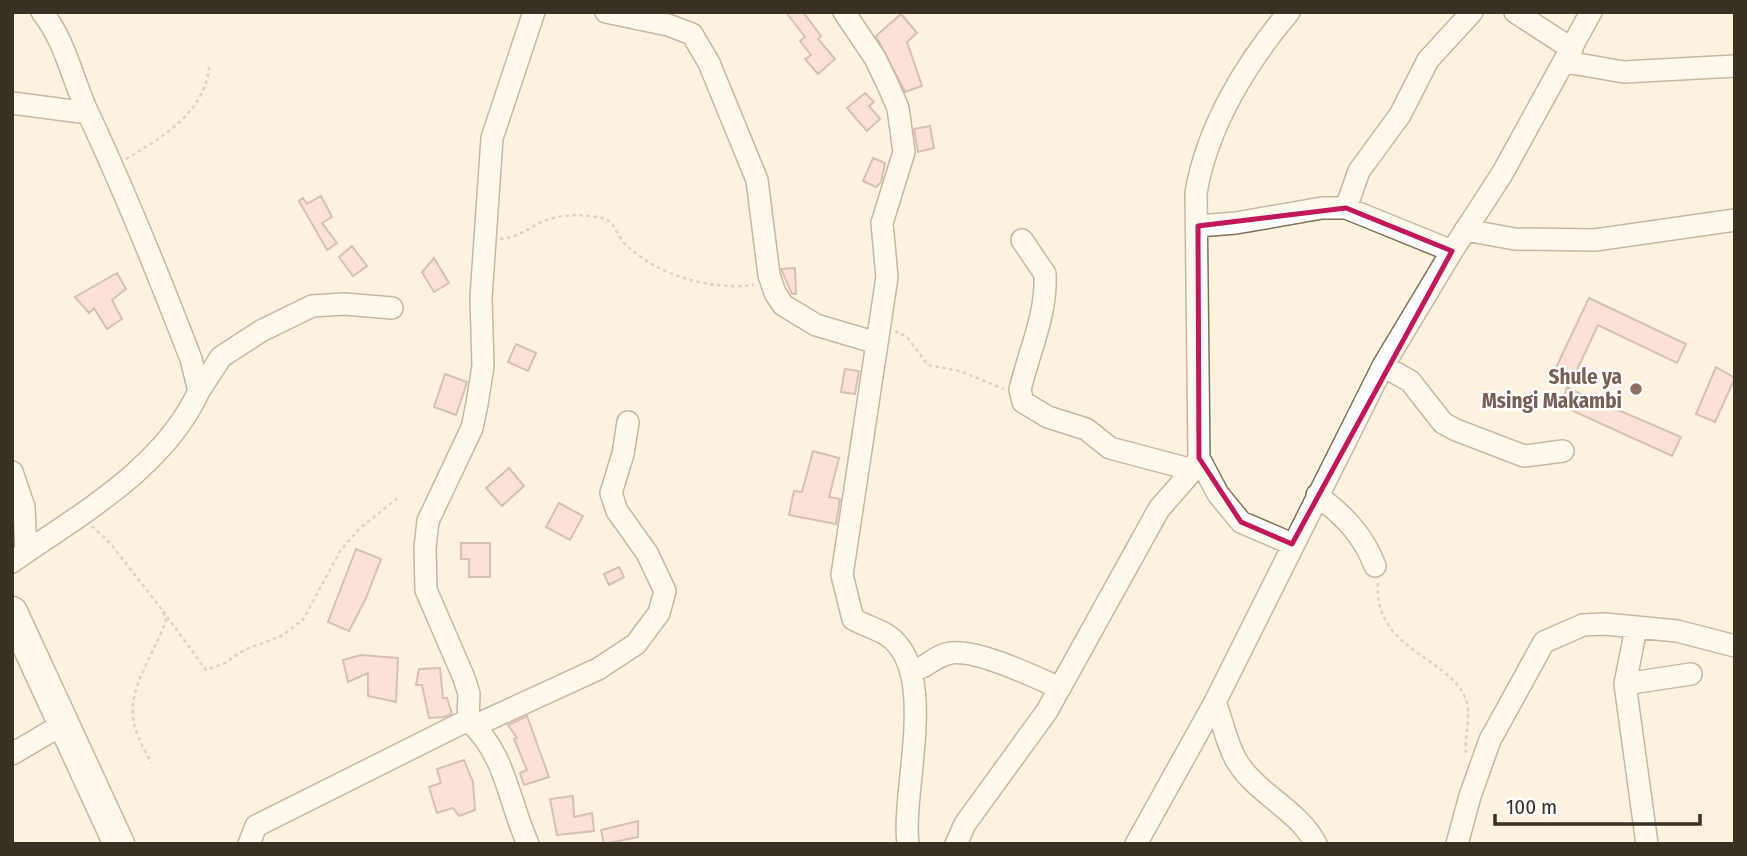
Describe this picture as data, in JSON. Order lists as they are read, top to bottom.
{
  "places": ["Shule ya Msingi Makambi"],
  "scale_bar": "100 m"
}
